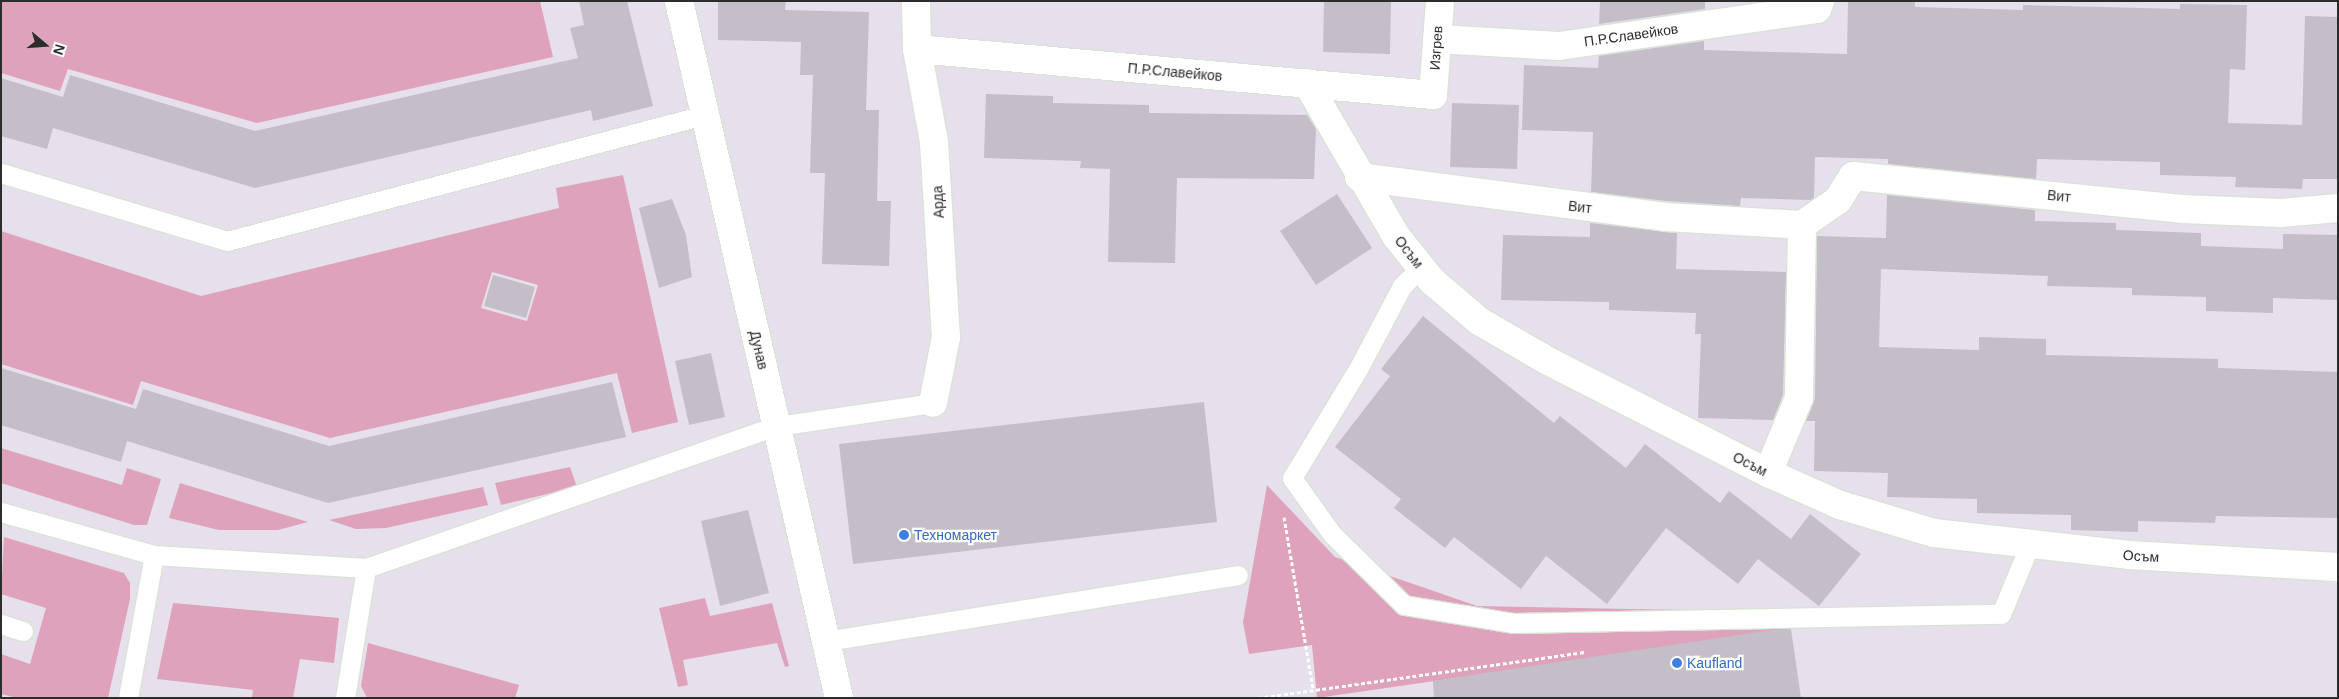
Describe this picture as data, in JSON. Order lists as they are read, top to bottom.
{
  "streets": {
    "street": [
      "П.Р.Славейков",
      "Изгрев",
      "Вит",
      "Арда",
      "Осъм",
      "Дунав"
    ]
  },
  "crossings": [
    ["П.Р.Славейков", "Изгрев"],
    ["П.Р.Славейков", "Арда"],
    ["П.Р.Славейков", "Осъм"],
    ["Вит", "Осъм"]
  ],
  "places": ["Техномаркет", "Kaufland"],
  "north": "right"
}
